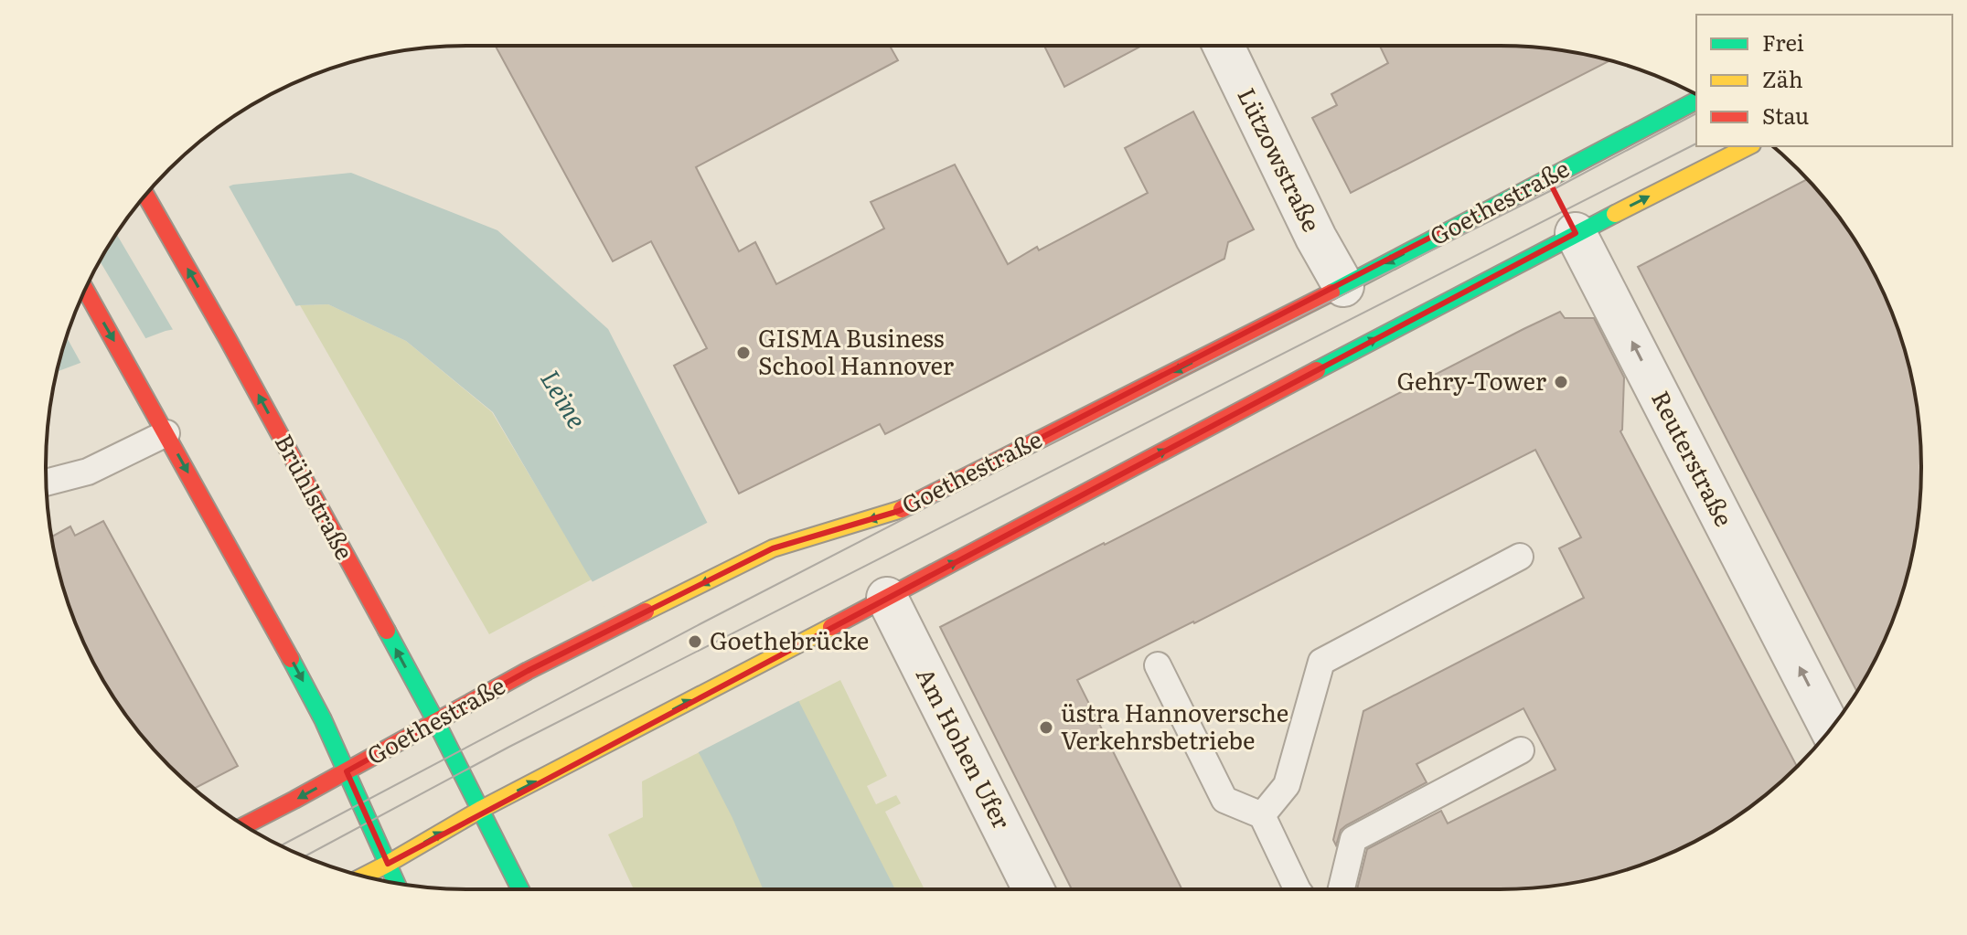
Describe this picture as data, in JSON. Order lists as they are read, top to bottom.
{
  "streets": {
    "street": [
      "Lützowstraße",
      "Goethestraße",
      "Reuterstraße",
      "Brühlstraße",
      "Am Hohen Ufer"
    ]
  },
  "crossings": [
    ["Lützowstraße", "Goethestraße"],
    ["Goethestraße", "Brühlstraße"]
  ],
  "one_way": ["Reuterstraße"],
  "water": ["Leine"],
  "places": [
    "GISMA Business School Hannover",
    "Gehry-Tower",
    "Goethebrücke",
    "üstra Hannoversche Verkehrsbetriebe"
  ],
  "legend": ["Frei", "Zäh", "Stau"]
}
